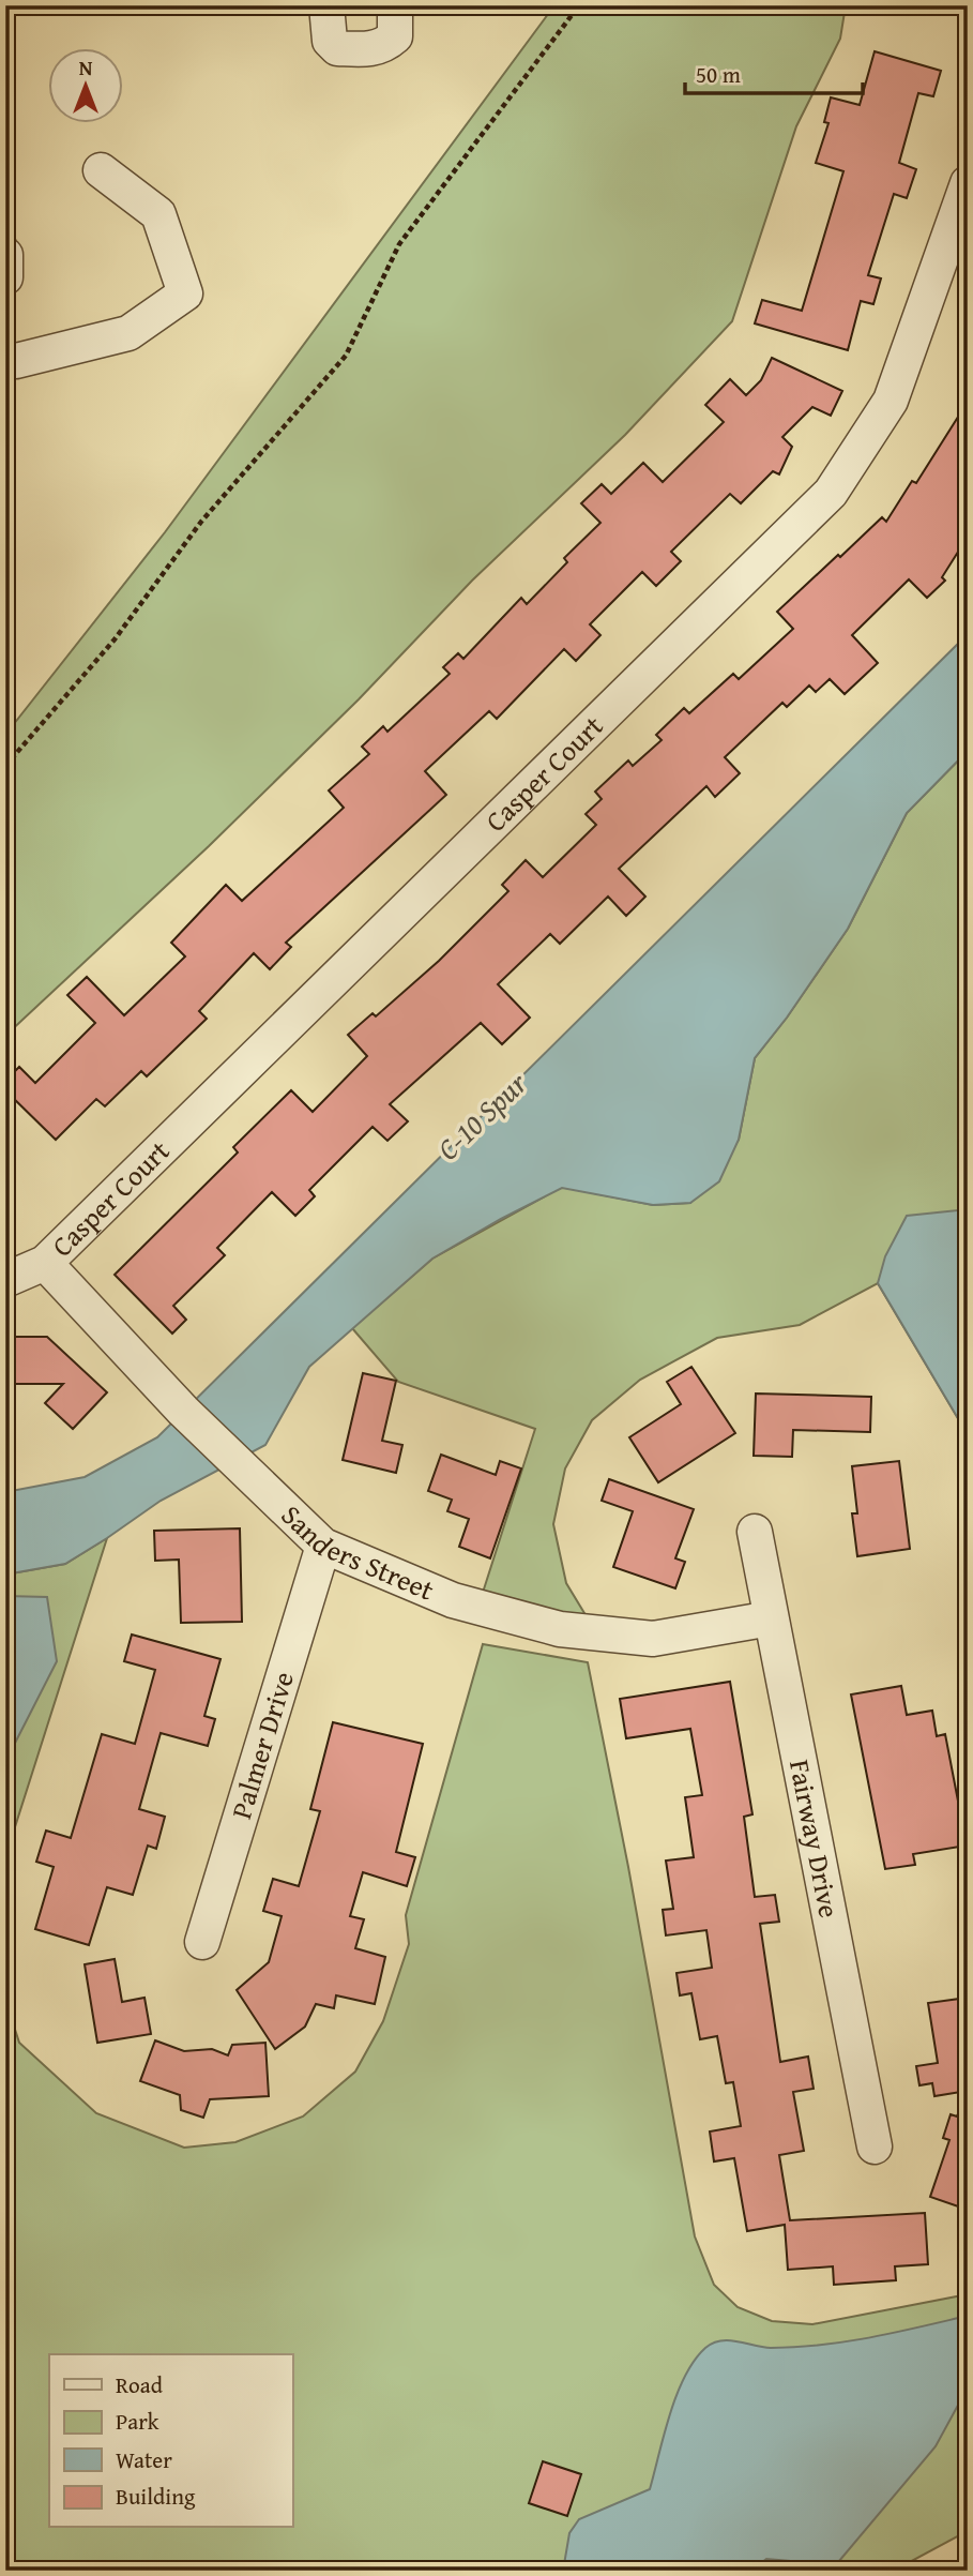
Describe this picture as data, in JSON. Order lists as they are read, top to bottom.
{
  "streets": {
    "street": [
      "Casper Court",
      "Sanders Street",
      "Palmer Drive",
      "Fairway Drive"
    ]
  },
  "crossings": [
    ["Casper Court", "Sanders Street"],
    ["Sanders Street", "Palmer Drive"],
    ["Sanders Street", "Fairway Drive"]
  ],
  "water": ["C-10 Spur"],
  "legend": [
    "Road",
    "Park",
    "Water",
    "Building"
  ],
  "scale_bar": "50 m",
  "north": "top"
}
